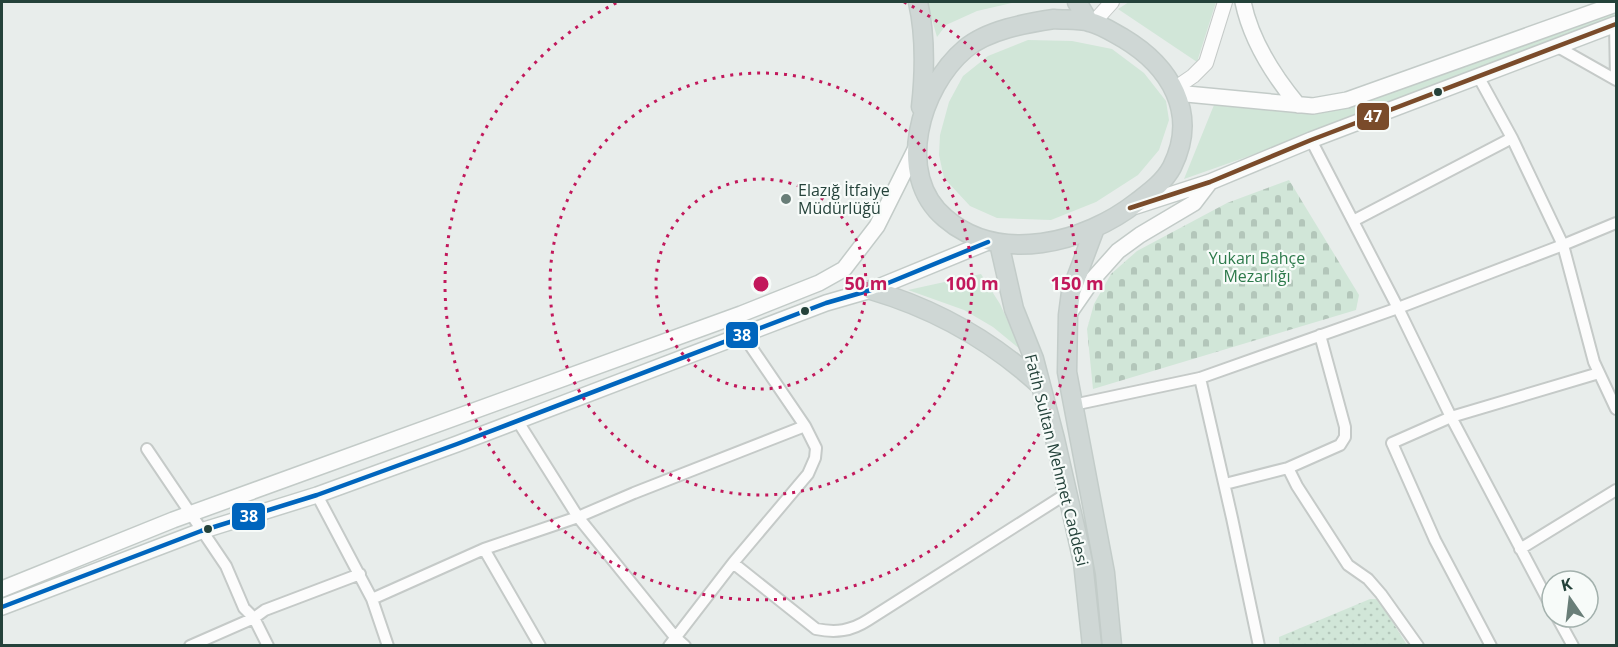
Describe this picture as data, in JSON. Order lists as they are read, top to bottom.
{
  "streets": {
    "main road": ["Fatih Sultan Mehmet Caddesi"]
  },
  "parks": ["Yukarı Bahçe Mezarlığı"],
  "places": ["Elazığ İtfaiye Müdürlüğü"],
  "lines": ["transit line 47", "transit line 38"],
  "north": "top",
  "rings": ["50 m", "100 m", "150 m"]
}
